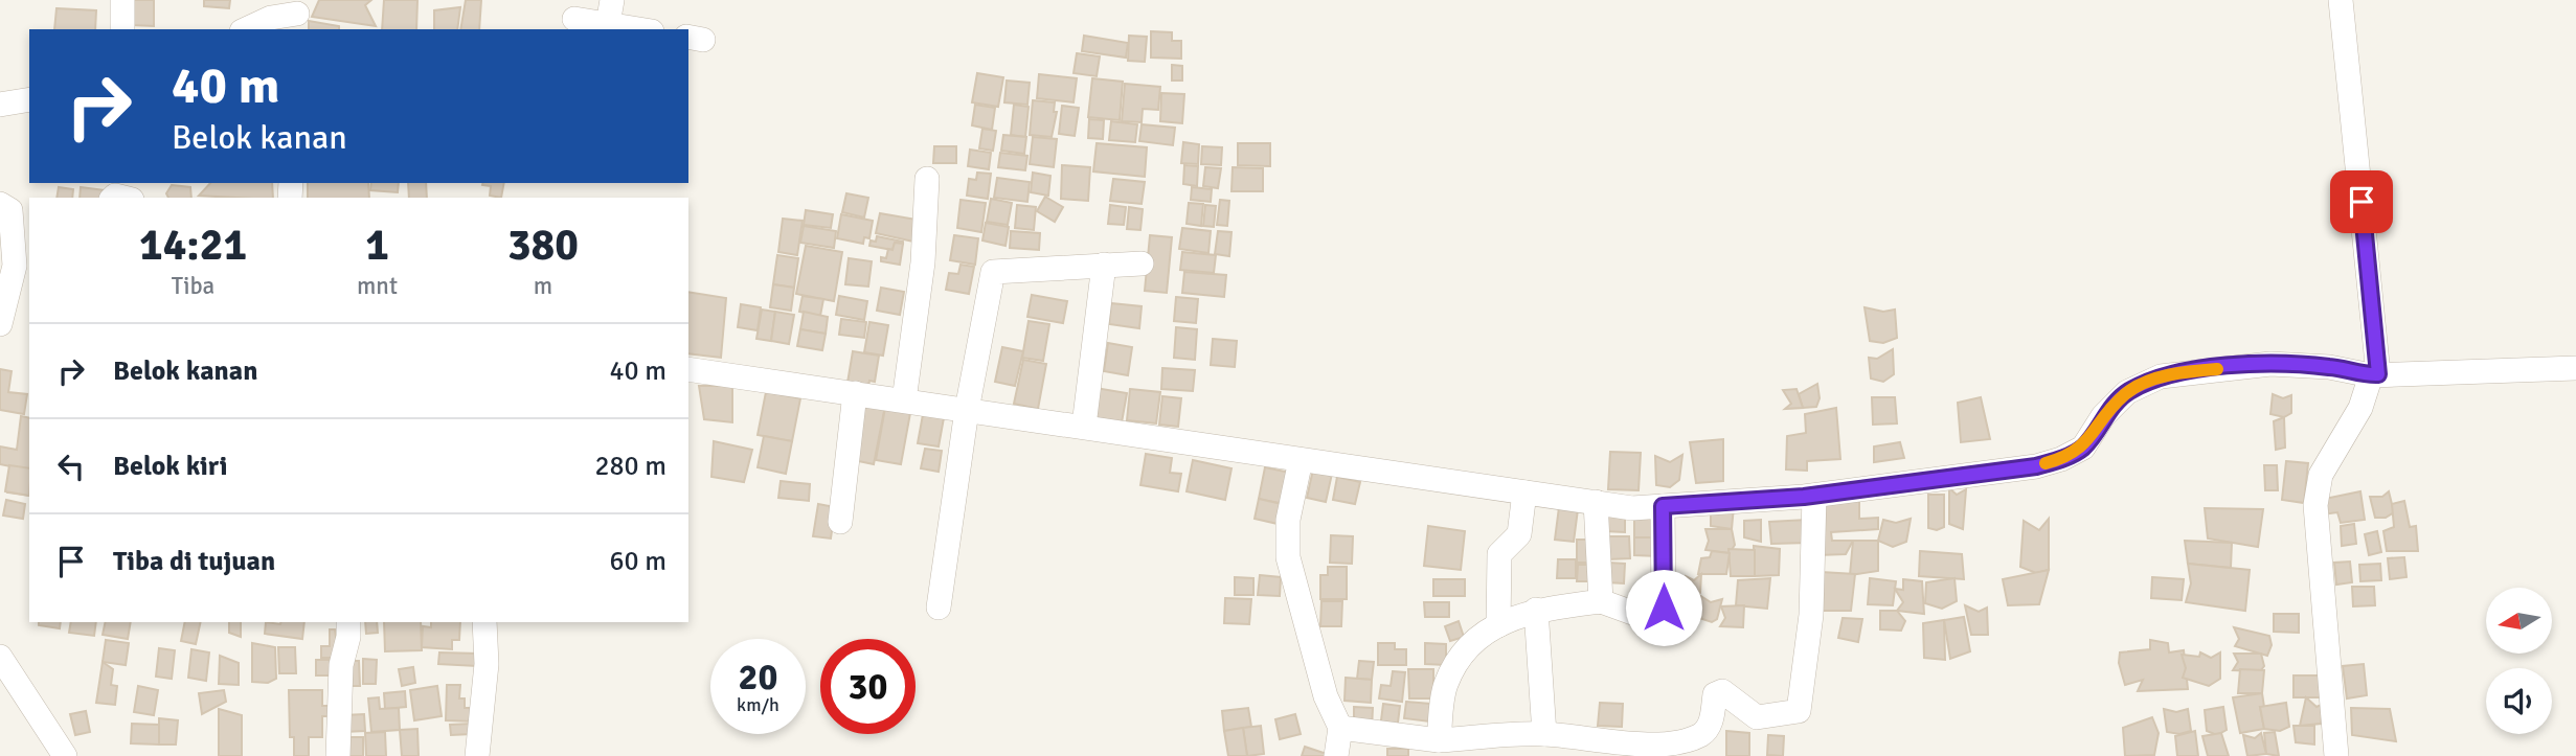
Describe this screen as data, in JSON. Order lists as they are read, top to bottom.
{
  "north": "left",
  "page": {
    "turn": ["40 m", "Belok kanan"],
    "eta": [
      "14:21",
      "Tiba",
      "1",
      "mnt",
      "380",
      "m"
    ],
    "list": [
      {
        "name": "Belok kanan",
        "value": "40 m"
      },
      {
        "name": "Belok kiri",
        "value": "280 m"
      },
      {
        "name": "Tiba di tujuan",
        "value": "60 m"
      }
    ],
    "speed": "20 km/h",
    "limit": "30"
  }
}
